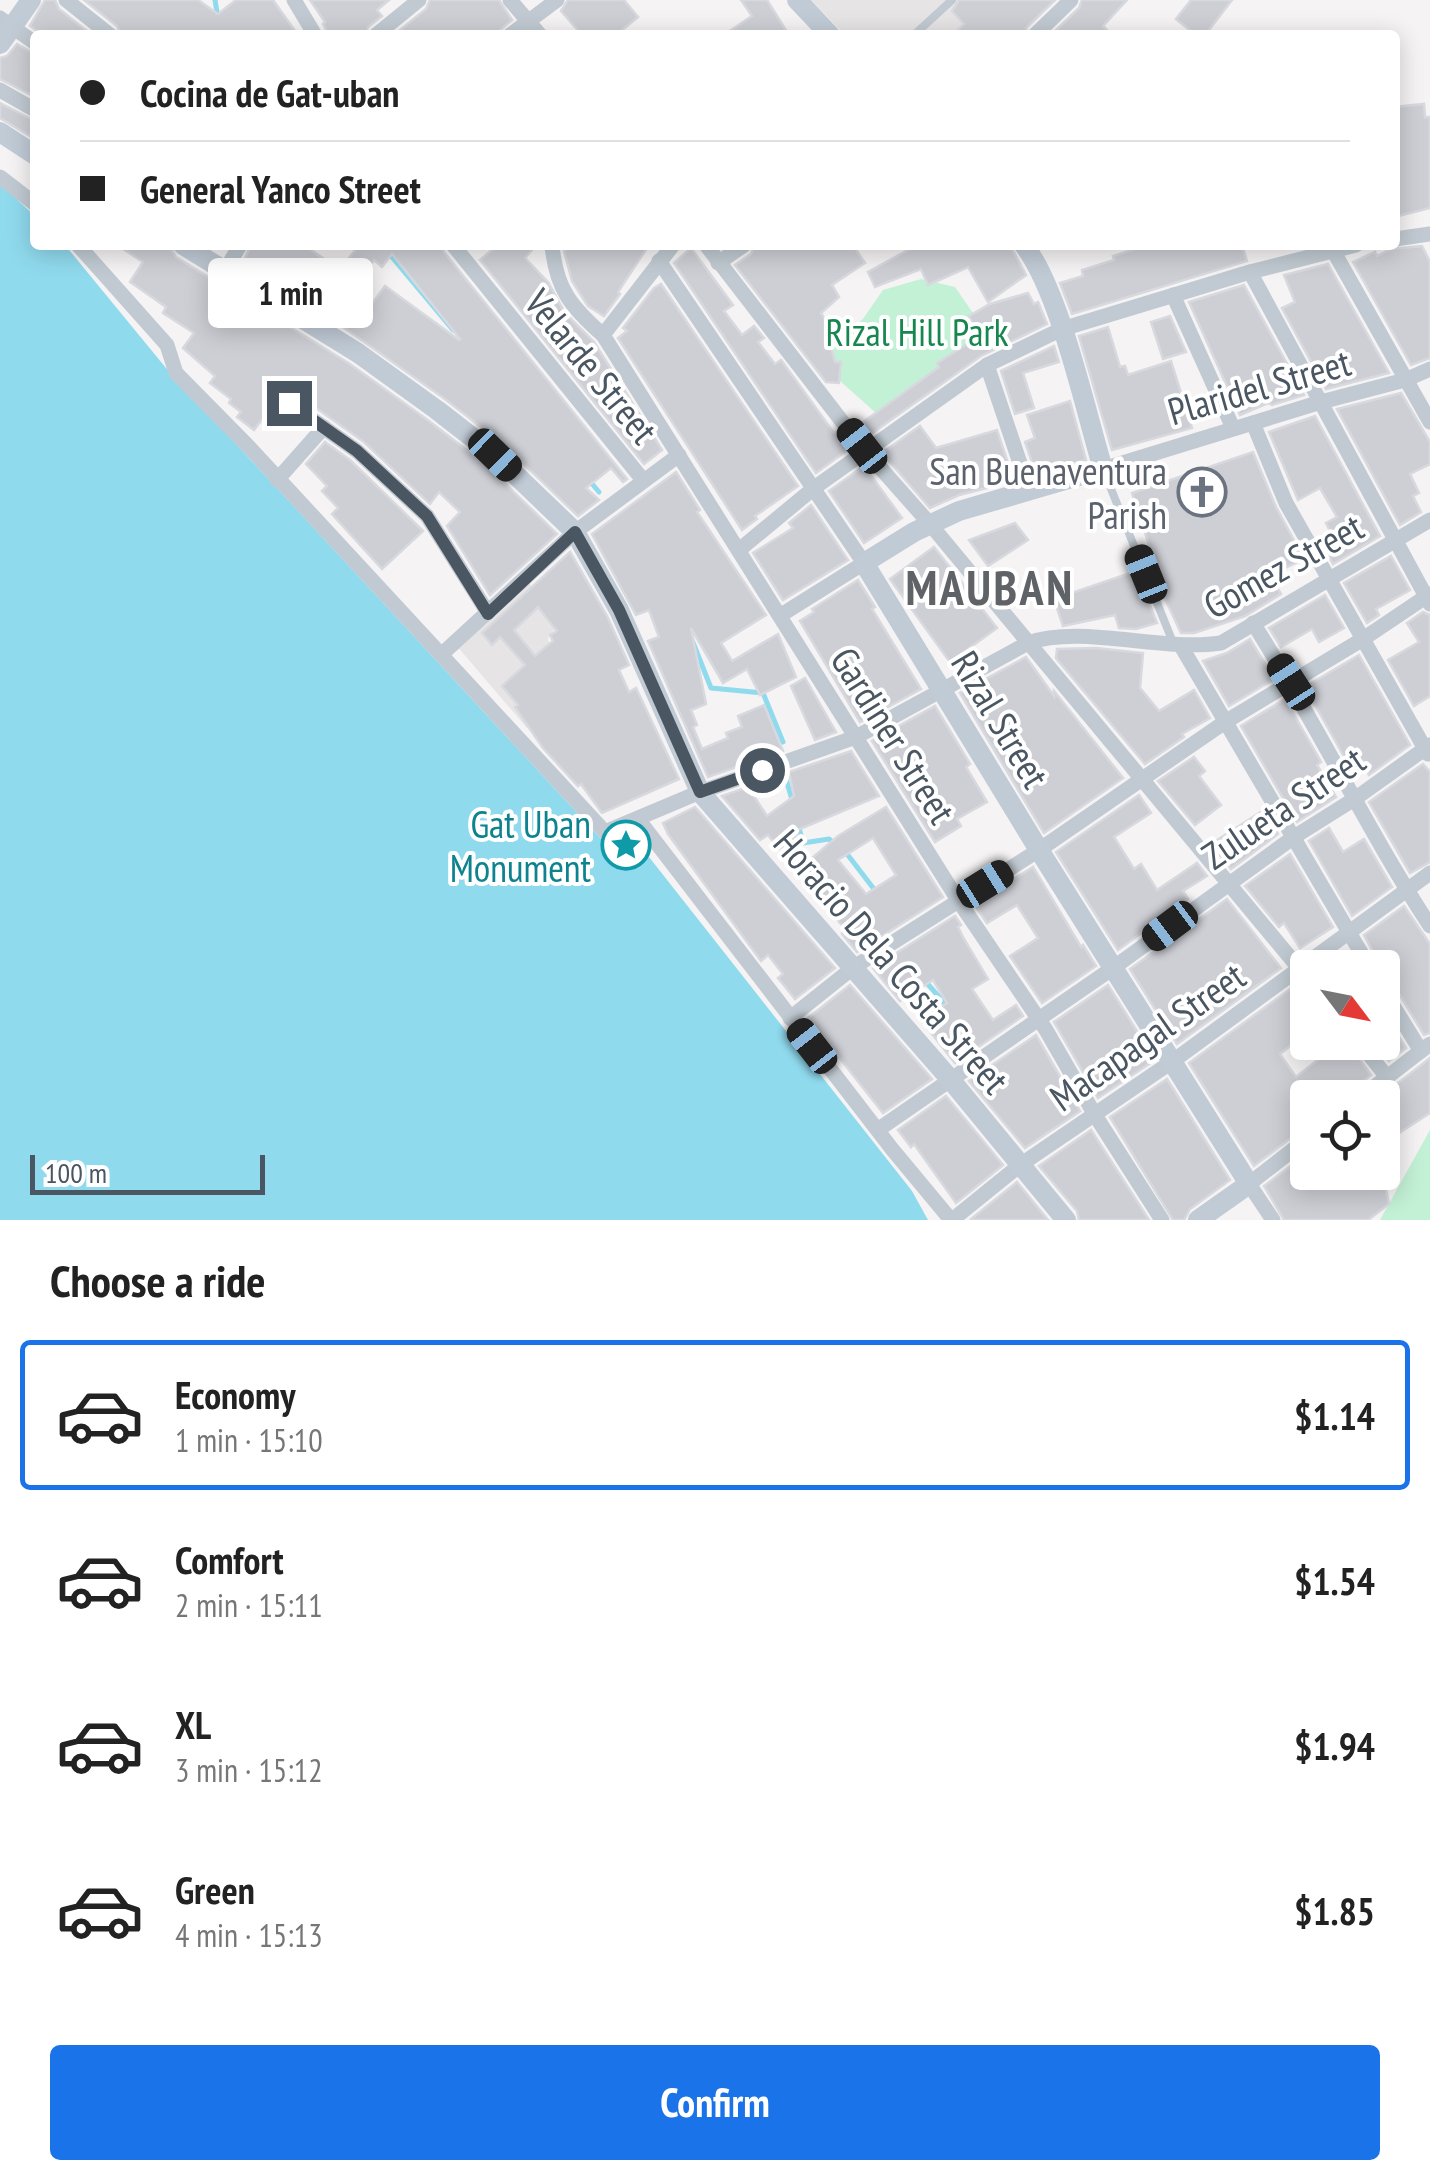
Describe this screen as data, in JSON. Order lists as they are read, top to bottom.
{
  "streets": {
    "street": [
      "Velarde Street",
      "Plaridel Street",
      "Gomez Street",
      "Rizal Street",
      "Gardiner Street",
      "Zulueta Street",
      "Horacio Dela Costa Street",
      "Macapagal Street"
    ]
  },
  "crossings": [
    ["Plaridel Street", "Rizal Street"],
    ["Plaridel Street", "Gardiner Street"],
    ["Gomez Street", "Rizal Street"],
    ["Gomez Street", "Gardiner Street"],
    ["Gomez Street", "Horacio Dela Costa Street"],
    ["Rizal Street", "Zulueta Street"],
    ["Rizal Street", "Macapagal Street"],
    ["Gardiner Street", "Zulueta Street"],
    ["Gardiner Street", "Macapagal Street"],
    ["Zulueta Street", "Horacio Dela Costa Street"],
    ["Horacio Dela Costa Street", "Macapagal Street"]
  ],
  "districts": ["MAUBAN"],
  "parks": ["Rizal Hill Park"],
  "places": {
    "church": ["San Buenaventura Parish"],
    "place": ["Gat Uban Monument"]
  },
  "scale_bar": "100 m",
  "north": "bottom right",
  "page": {
    "banner": ["Cocina de Gat-uban", "General Yanco Street"],
    "bubble": "1 min",
    "scale": "100 m",
    "heading": "Choose a ride",
    "list": [
      {
        "name": "Economy",
        "note": "1 min · 15:10",
        "value": "$1.14"
      },
      {
        "name": "Comfort",
        "note": "2 min · 15:11",
        "value": "$1.54"
      },
      {
        "name": "XL",
        "note": "3 min · 15:12",
        "value": "$1.94"
      },
      {
        "name": "Green",
        "note": "4 min · 15:13",
        "value": "$1.85"
      }
    ],
    "buttons": "Confirm"
  }
}
